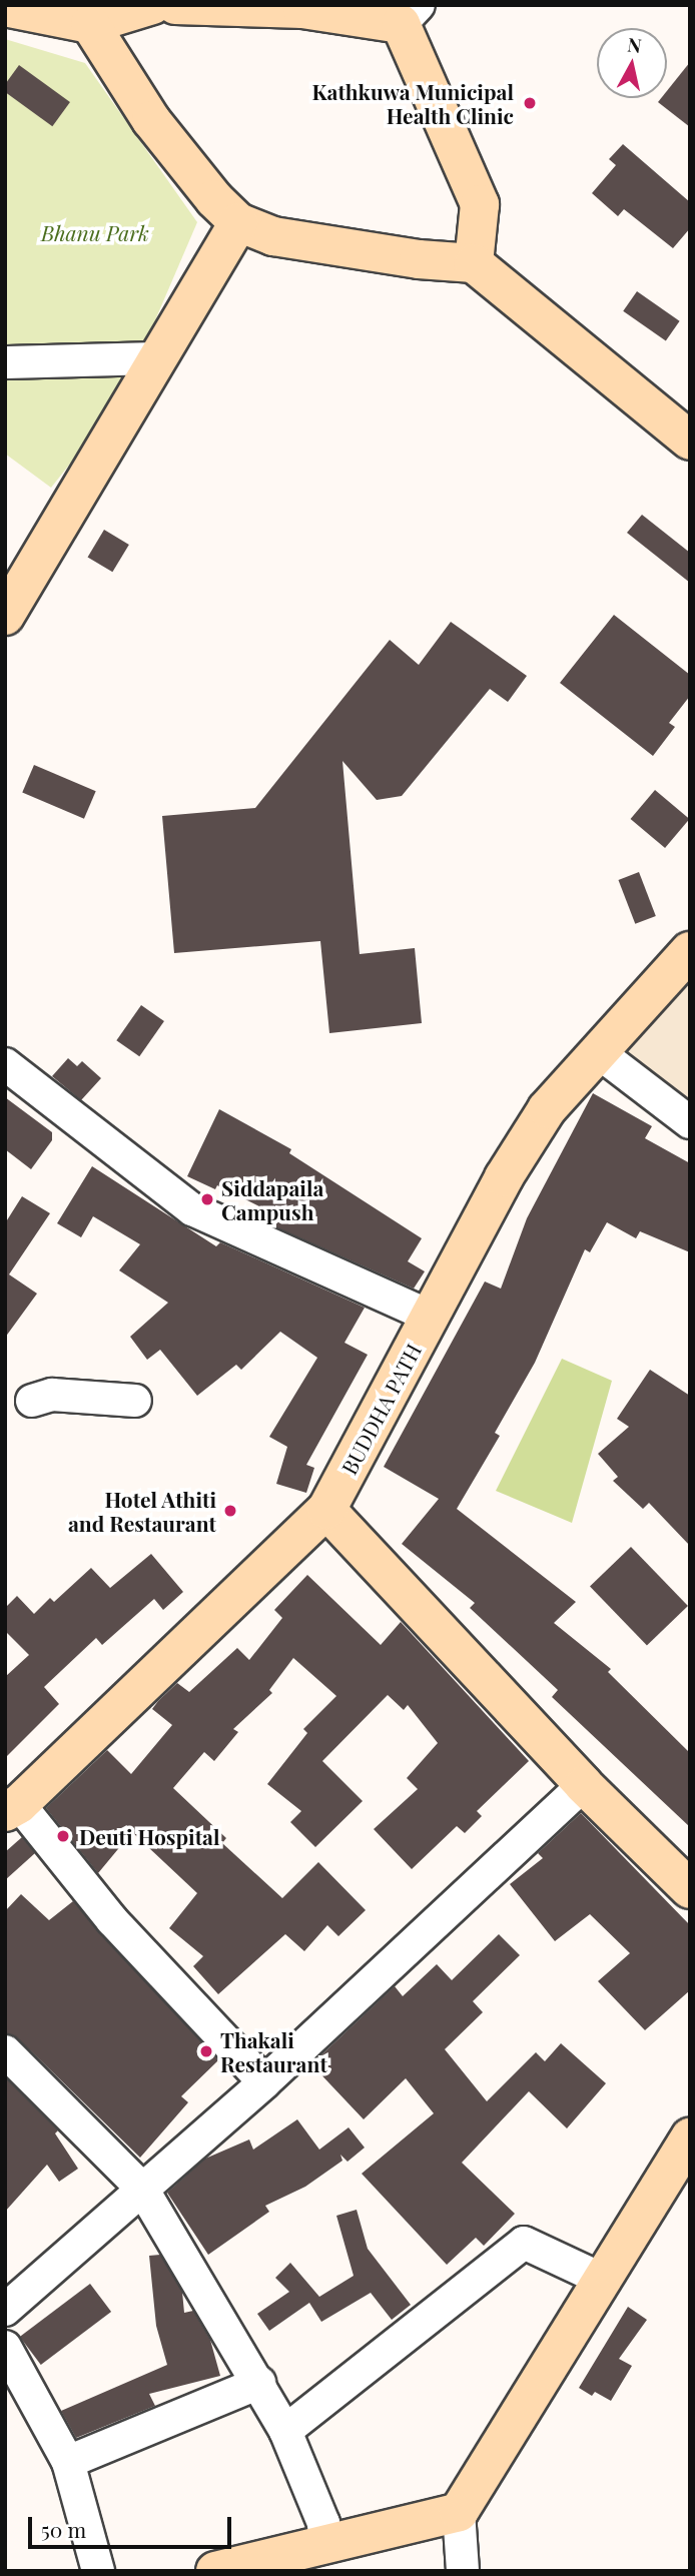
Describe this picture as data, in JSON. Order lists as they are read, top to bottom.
{
  "streets": {
    "street": ["BUDDHA PATH"]
  },
  "parks": ["Bhanu Park"],
  "places": [
    "Kathkuwa Municipal Health Clinic",
    "Siddapaila Campush",
    "Hotel Athiti and Restaurant",
    "Deuti Hospital",
    "Thakali Restaurant"
  ],
  "scale_bar": "50 m",
  "north": "top"
}
